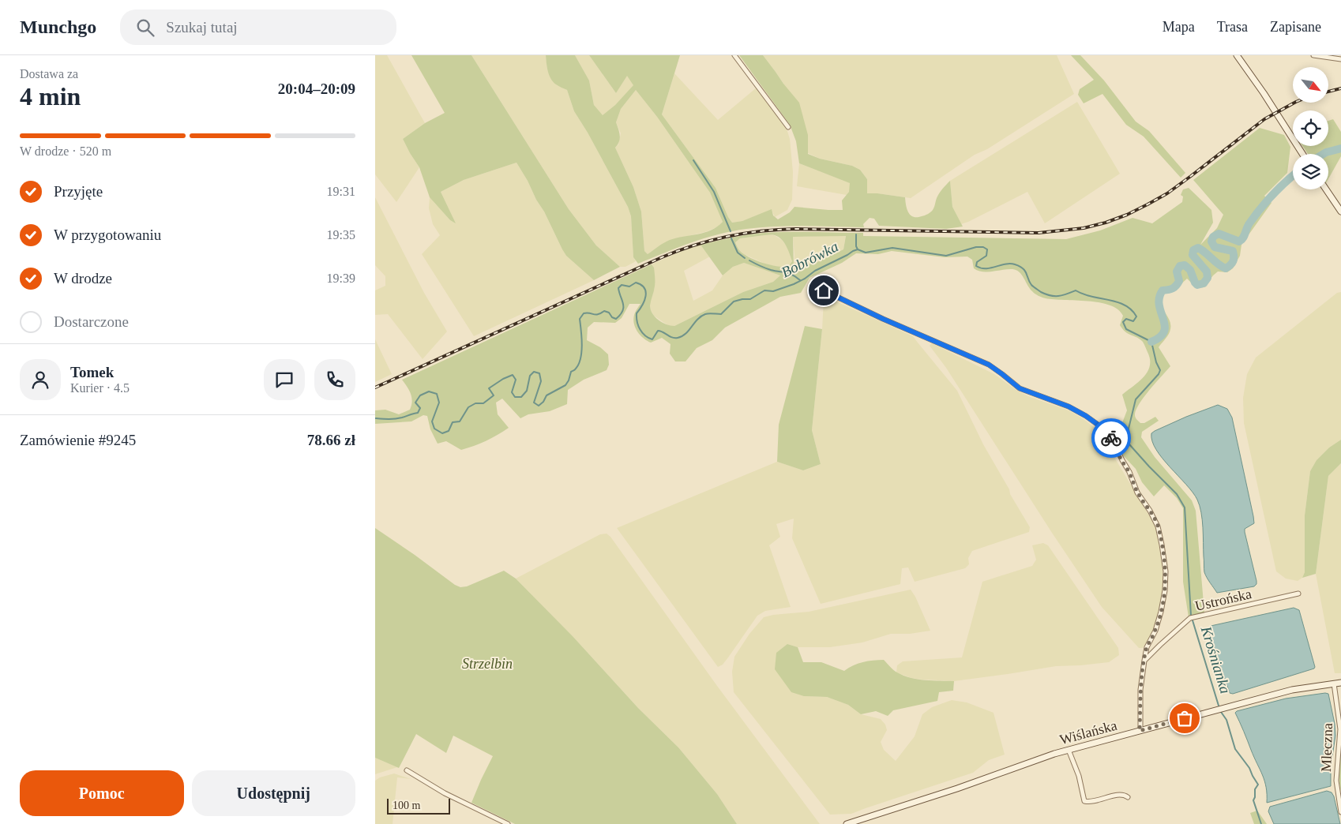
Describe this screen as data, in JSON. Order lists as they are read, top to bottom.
{
  "streets": {
    "street": ["Ustrońska", "Wiślańska", "Mleczna"]
  },
  "crossings": [
    ["Wiślańska", "Mleczna"]
  ],
  "water": ["Bobrówka", "Krośnianka"],
  "parks": ["Strzelbin"],
  "scale_bar": "100 m",
  "north": "bottom right",
  "page": {
    "header": "Munchgo",
    "search": "Szukaj tutaj",
    "nav": ["Mapa", "Trasa", "Zapisane"],
    "heading": ["4 min", "Dostawa za", "20:04–20:09"],
    "panel": [
      "Tomek",
      "Kurier · 4.5",
      "Zamówienie #9245",
      "78.66 zł"
    ],
    "bar": "W drodze · 520 m",
    "list": [
      ["Przyjęte", "19:31"],
      ["W przygotowaniu", "19:35"],
      ["W drodze", "19:39"],
      "Dostarczone"
    ],
    "buttons": ["Pomoc", "Udostępnij"],
    "scale": "100 m"
  }
}
